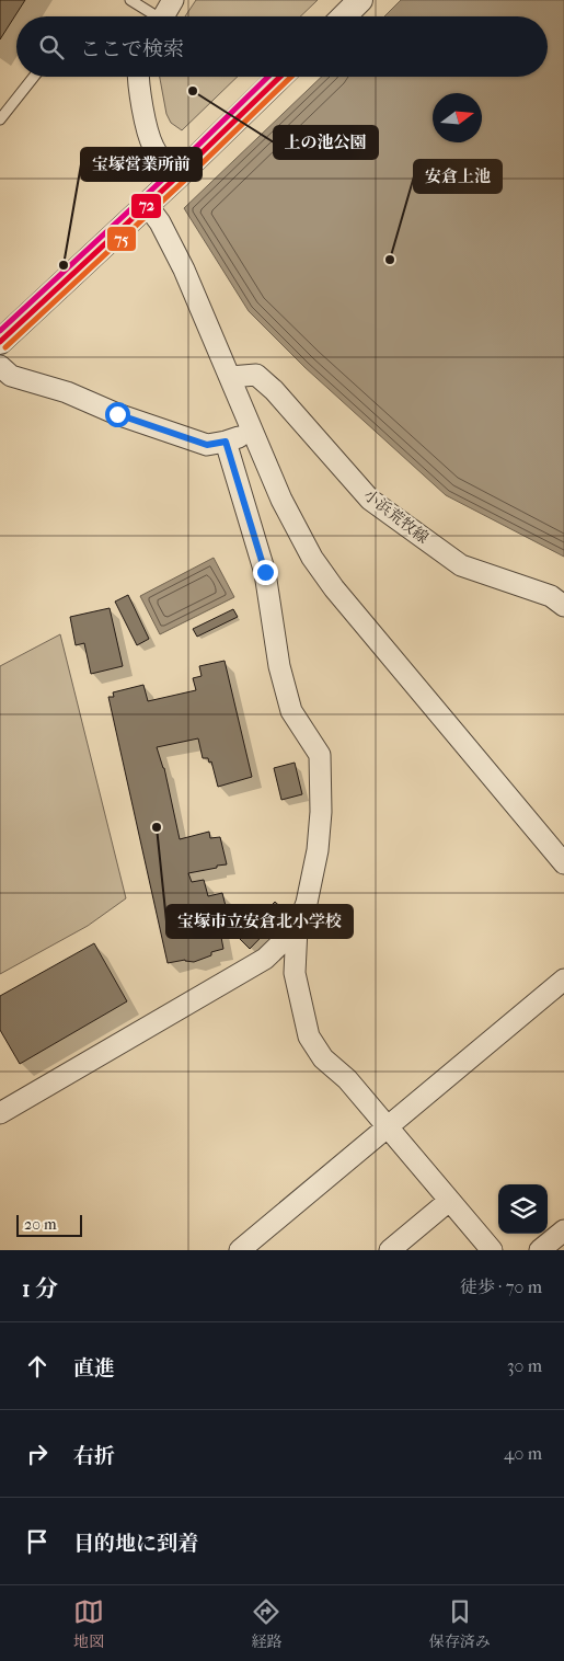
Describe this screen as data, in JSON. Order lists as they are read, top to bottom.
{
  "streets": {
    "street": ["小浜荒牧線"]
  },
  "places": [
    "上の池公園",
    "安倉上池",
    "宝塚営業所前",
    "宝塚市立安倉北小学校"
  ],
  "lines": ["transit line 72", "transit line 75"],
  "scale_bar": "20 m",
  "north": "right",
  "page": {
    "search": "ここで検索",
    "scale": "20 m",
    "heading": ["1 分", "徒歩 · 70 m"],
    "list": [
      ["直進", "30 m"],
      ["右折", "40 m"],
      "目的地に到着"
    ],
    "nav": ["地図", "経路", "保存済み"]
  }
}
